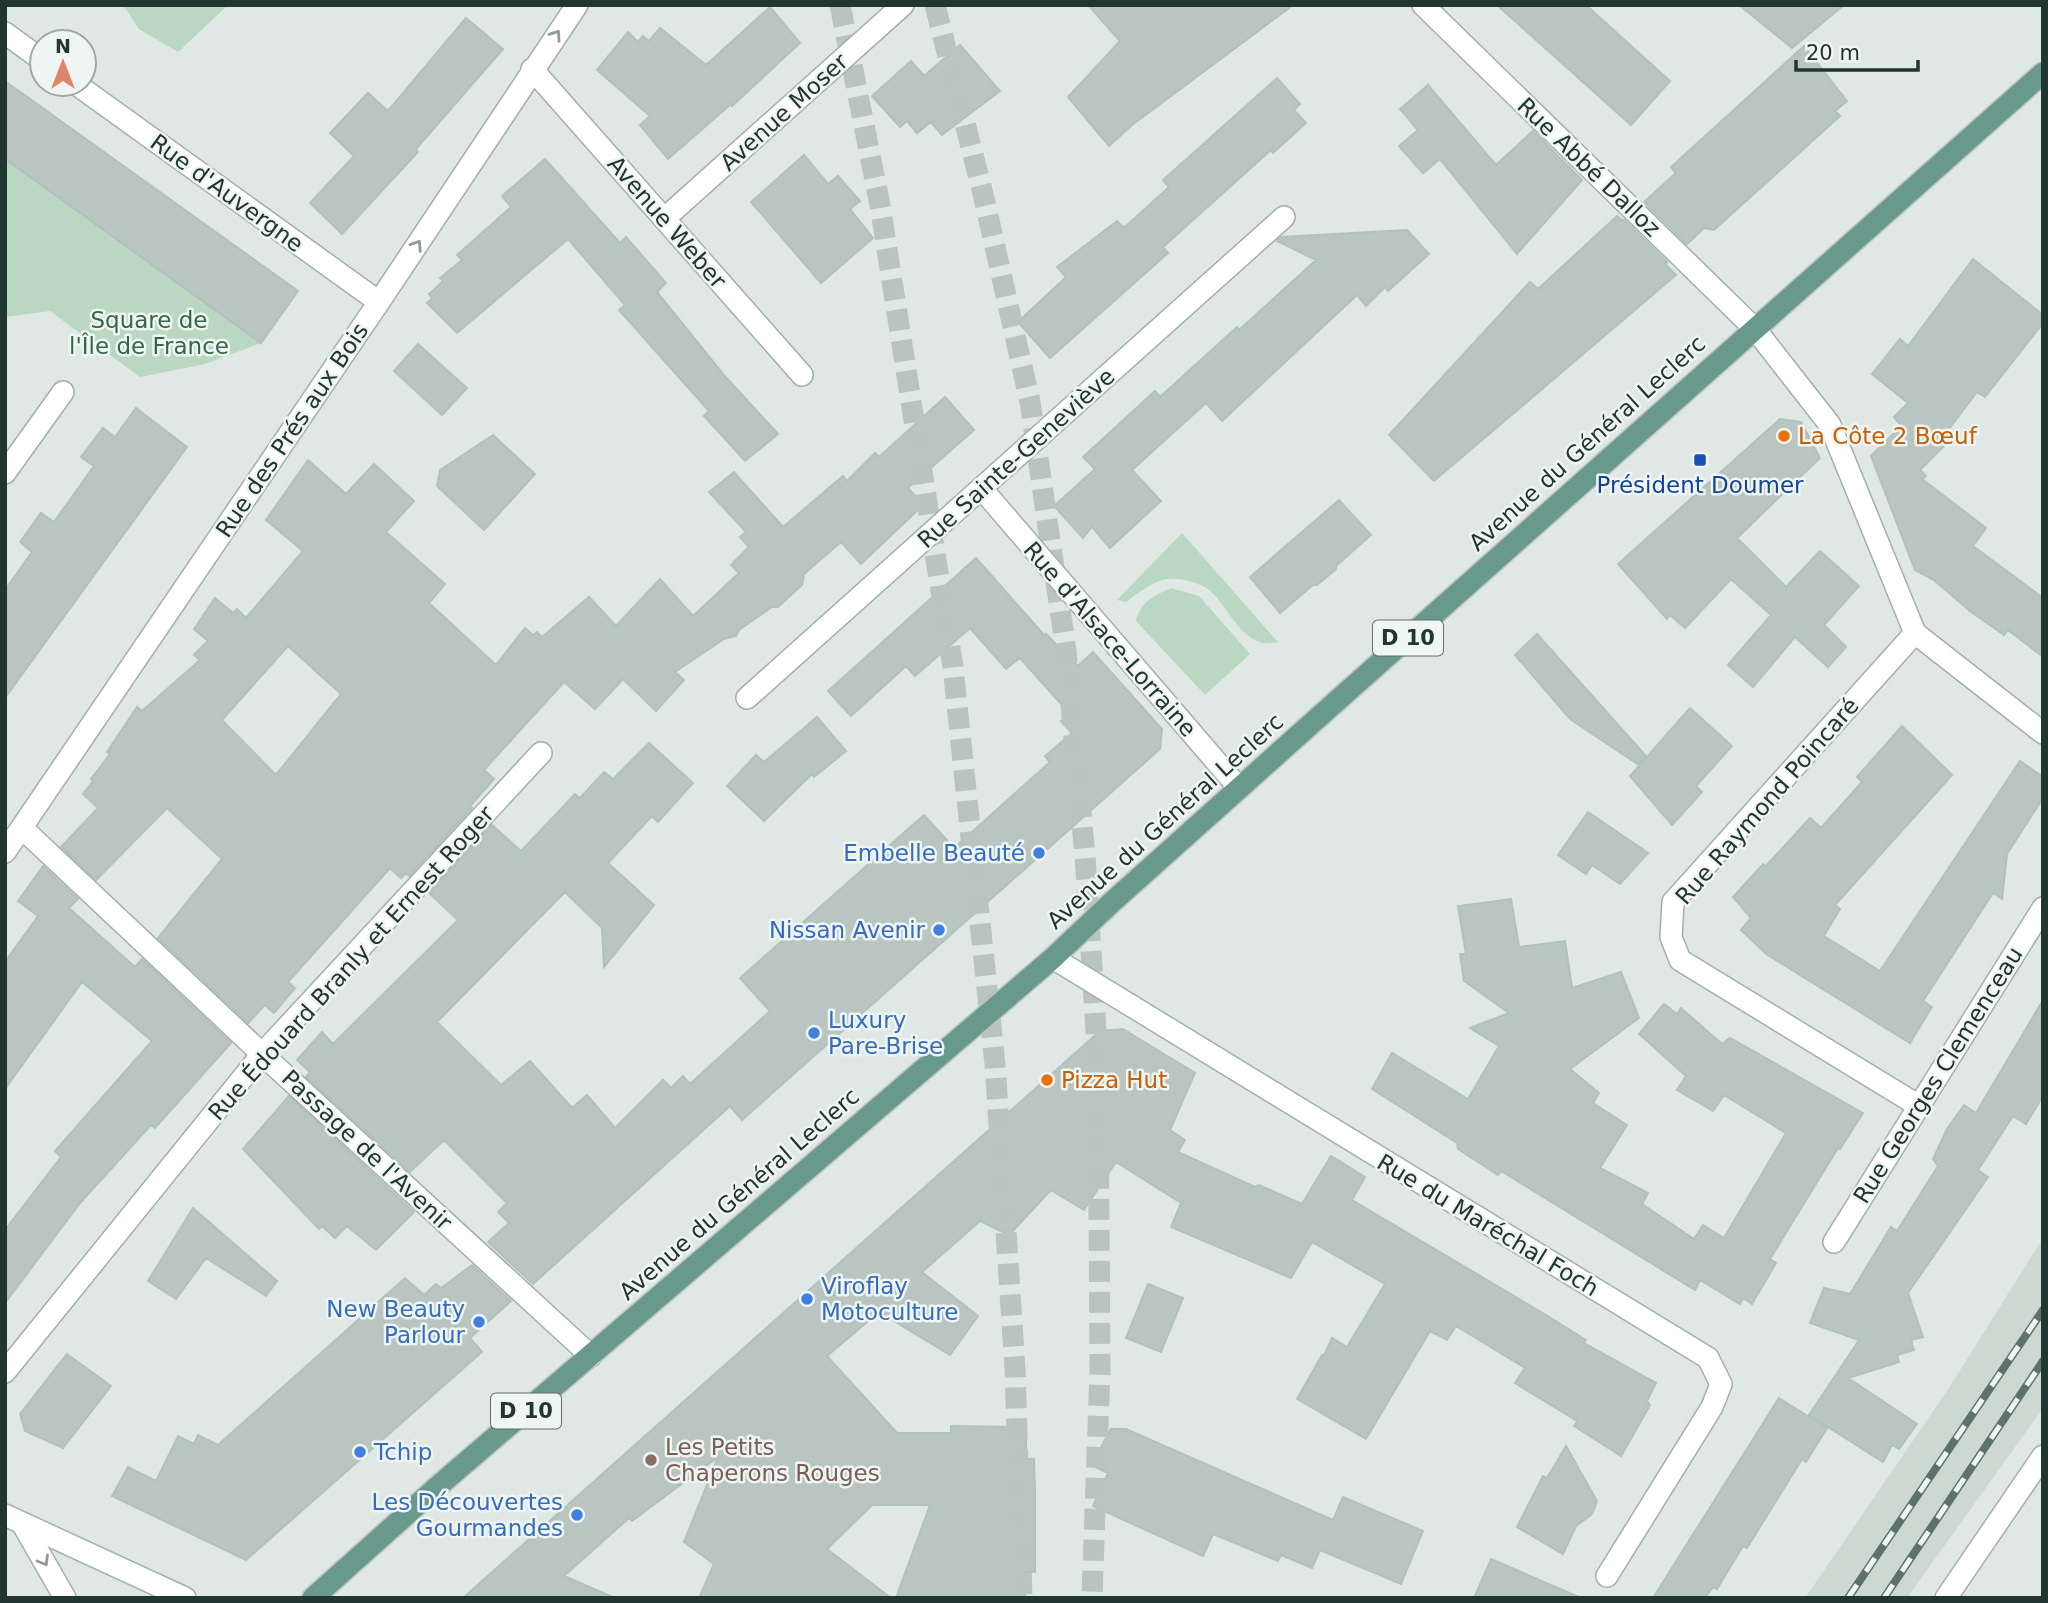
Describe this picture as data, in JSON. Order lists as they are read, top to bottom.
{
  "streets": {
    "main road": ["Avenue du Général Leclerc", "D 10"],
    "street": [
      "Avenue Moser",
      "Rue Abbé Dalloz",
      "Rue d'Auvergne",
      "Avenue Weber",
      "Rue des Prés aux Bois",
      "Rue Sainte-Geneviève",
      "Rue d'Alsace-Lorraine",
      "Rue Raymond Poincaré",
      "Rue Édouard Branly et Ernest Roger",
      "Rue Georges Clemenceau",
      "Passage de l'Avenir",
      "Rue du Maréchal Foch"
    ]
  },
  "crossings": [
    ["Avenue Moser", "Avenue Weber"],
    ["Rue Abbé Dalloz", "Avenue du Général Leclerc"],
    ["Rue Abbé Dalloz", "Rue Raymond Poincaré"],
    ["Rue d'Auvergne", "Rue des Prés aux Bois"],
    ["Avenue Weber", "Rue des Prés aux Bois"],
    ["Rue des Prés aux Bois", "Passage de l'Avenir"],
    ["Avenue du Général Leclerc", "Rue d'Alsace-Lorraine"],
    ["Avenue du Général Leclerc", "Passage de l'Avenir"],
    ["Avenue du Général Leclerc", "Rue du Maréchal Foch"],
    ["Rue Sainte-Geneviève", "Rue d'Alsace-Lorraine"],
    ["Rue Raymond Poincaré", "Rue Georges Clemenceau"],
    ["Rue Édouard Branly et Ernest Roger", "Passage de l'Avenir"]
  ],
  "parks": ["Square de l'Île de France"],
  "places": {
    "other": [
      "La Côte 2 Bœuf",
      "Embelle Beauté",
      "Nissan Avenir",
      "Luxury Pare-Brise",
      "Pizza Hut",
      "Viroflay Motoculture",
      "New Beauty Parlour",
      "Tchip",
      "Les Petits Chaperons Rouges",
      "Les Découvertes Gourmandes"
    ],
    "transit": ["Président Doumer"]
  },
  "scale_bar": "20 m",
  "north": "top"
}
